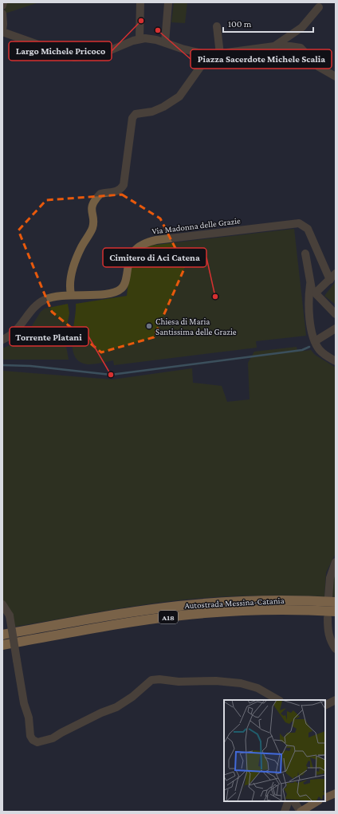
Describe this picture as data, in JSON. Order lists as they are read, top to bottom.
{
  "streets": {
    "highway": ["Autostrada Messina-Catania", "A18"],
    "street": ["Via Madonna delle Grazie"]
  },
  "places": [
    "Largo Michele Pricoco",
    "Piazza Sacerdote Michele Scalia",
    "Cimitero di Aci Catena",
    "Chiesa di Maria Santissima delle Grazie",
    "Torrente Platani"
  ],
  "scale_bar": "100 m"
}
